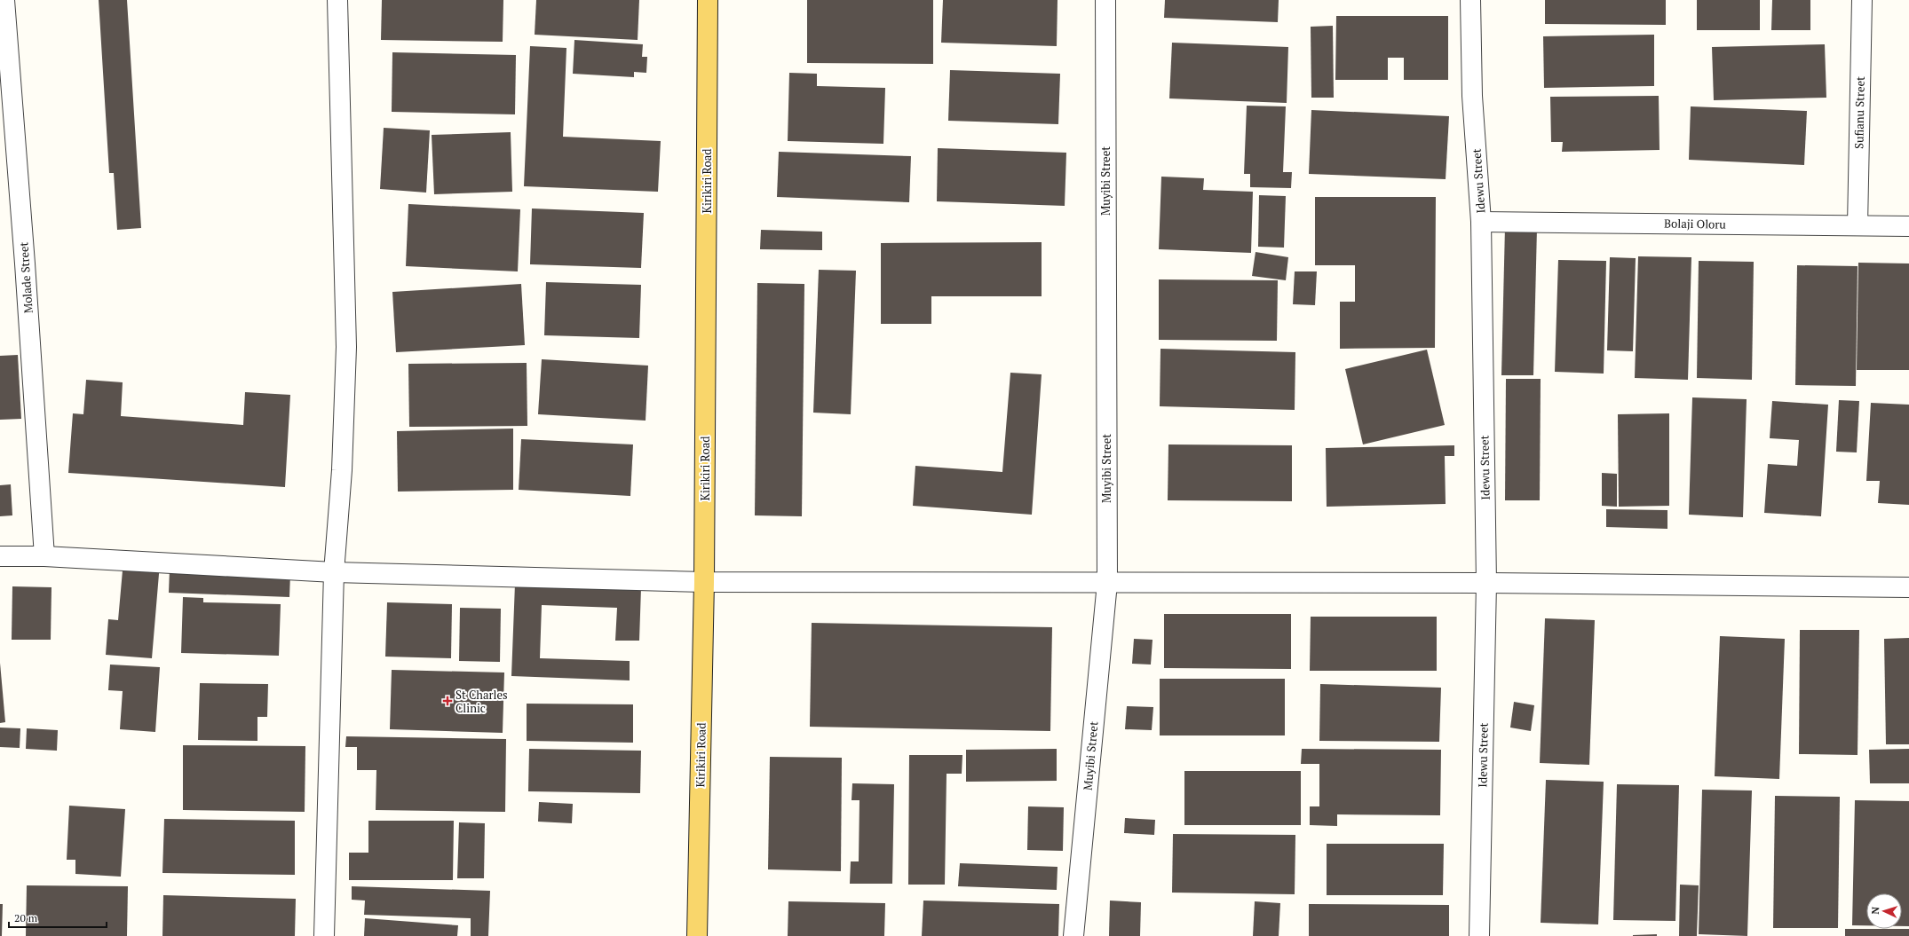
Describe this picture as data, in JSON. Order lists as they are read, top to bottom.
{
  "streets": {
    "main road": ["Kirikiri Road"],
    "street": [
      "Sufianu Street",
      "Muyibi Street",
      "Idewu Street",
      "Bolaji Oloru",
      "Molade Street"
    ]
  },
  "crossings": [
    ["Sufianu Street", "Bolaji Oloru"],
    ["Idewu Street", "Bolaji Oloru"]
  ],
  "places": {
    "health": ["St Charles Clinic"]
  },
  "scale_bar": "20 m",
  "north": "left"
}
